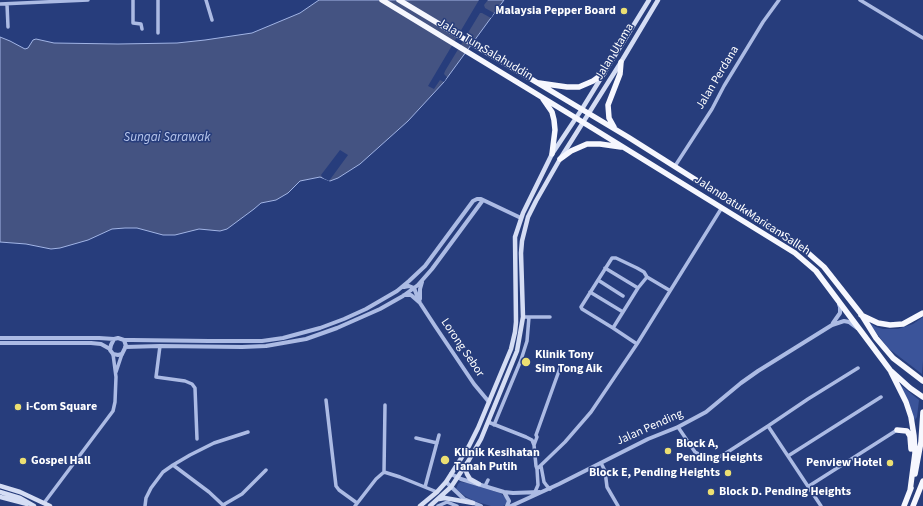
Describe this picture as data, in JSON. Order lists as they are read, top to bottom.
{
  "streets": {
    "highway": ["Jalan Tun Salahuddin", "Jalan Datuk Marican Salleh"],
    "main road": ["Jalan Utama"],
    "street": ["Jalan Perdana", "Lorong Sebor", "Jalan Pending"]
  },
  "crossings": [
    ["Jalan Tun Salahuddin", "Jalan Utama"],
    ["Jalan Tun Salahuddin", "Jalan Datuk Marican Salleh"],
    ["Jalan Utama", "Jalan Datuk Marican Salleh"],
    ["Jalan Utama", "Lorong Sebor"],
    ["Jalan Utama", "Jalan Pending"],
    ["Jalan Perdana", "Jalan Datuk Marican Salleh"]
  ],
  "water": ["Sungai Sarawak"],
  "places": [
    "Malaysia Pepper Board",
    "Klinik Tony Sim Tong Aik",
    "i-Com Square",
    "Block A, Pending Heights",
    "Klinik Kesihatan Tanah Putih",
    "Gospel Hall",
    "Penview Hotel",
    "Block E, Pending Heights",
    "Block D. Pending Heights"
  ]
}
